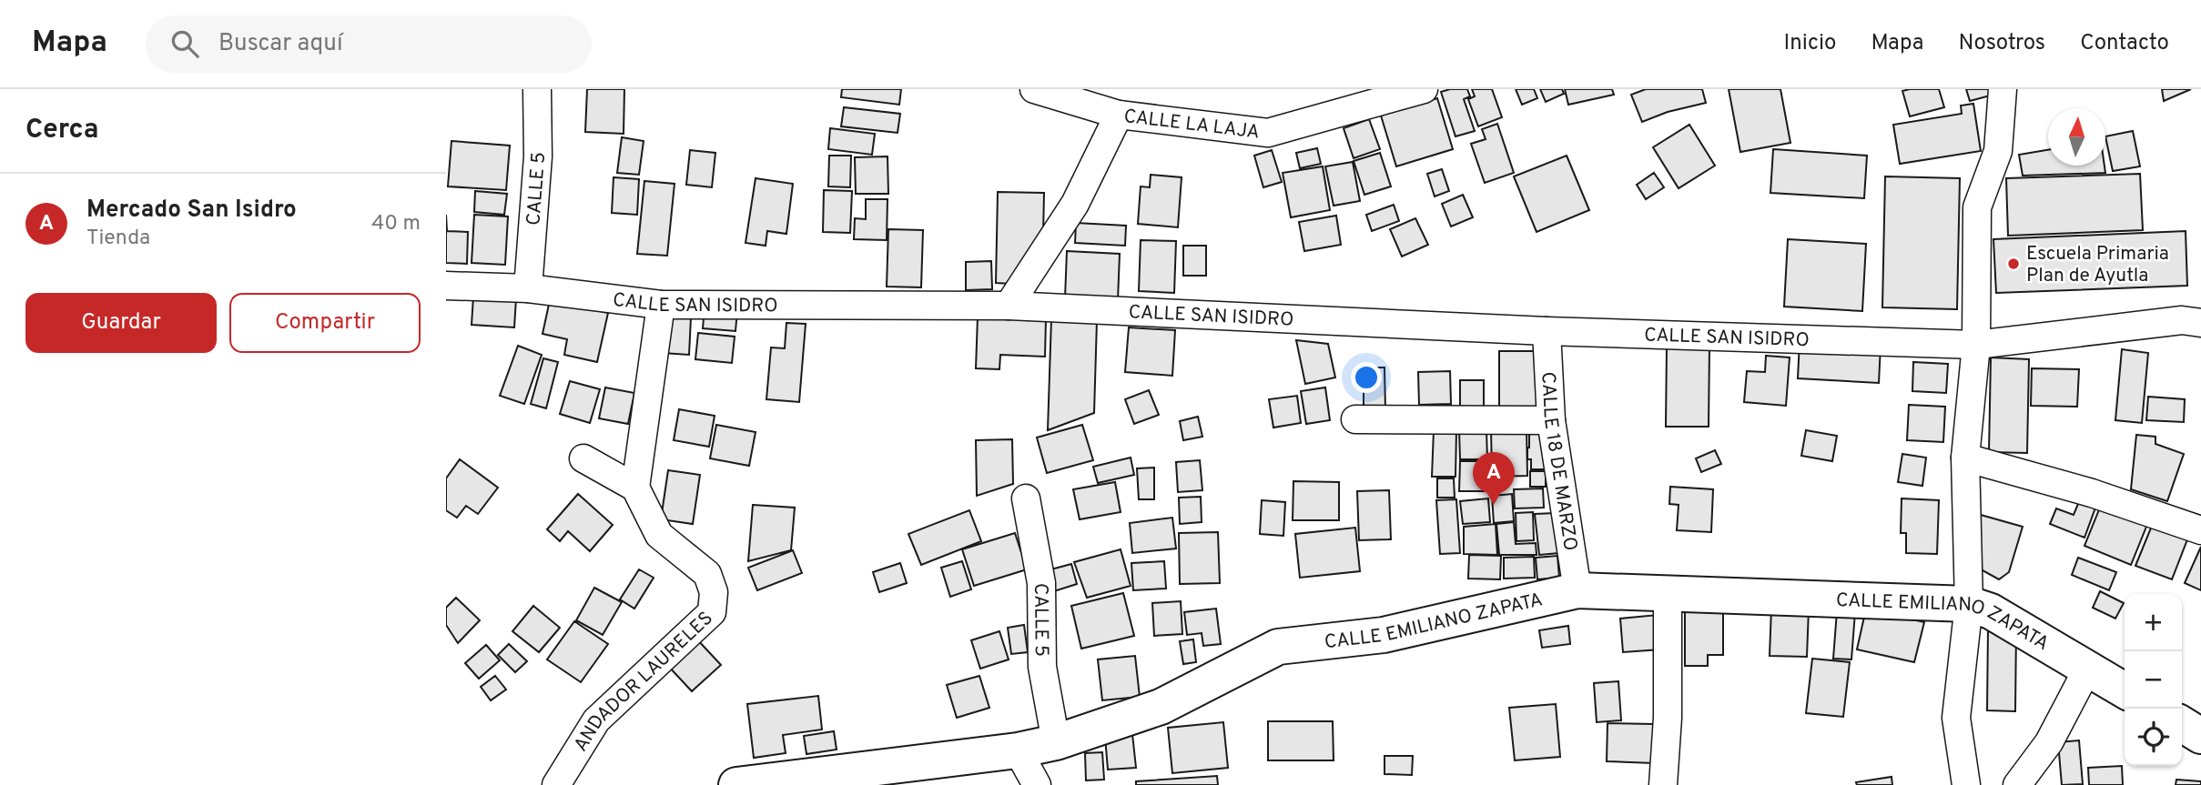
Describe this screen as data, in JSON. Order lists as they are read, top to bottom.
{
  "streets": {
    "street": [
      "CALLE LA LAJA",
      "CALLE 5",
      "CALLE SAN ISIDRO",
      "CALLE 18 DE MARZO",
      "CALLE EMILIANO ZAPATA",
      "ANDADOR LAURELES"
    ]
  },
  "crossings": [
    ["CALLE 5", "CALLE SAN ISIDRO"],
    ["CALLE 5", "CALLE EMILIANO ZAPATA"],
    ["CALLE SAN ISIDRO", "CALLE 18 DE MARZO"],
    ["CALLE 18 DE MARZO", "CALLE EMILIANO ZAPATA"]
  ],
  "places": ["Escuela Primaria Plan de Ayutla"],
  "north": "top",
  "page": {
    "header": "Mapa",
    "search": "Buscar aquí",
    "nav": [
      "Inicio",
      "Mapa",
      "Nosotros",
      "Contacto"
    ],
    "heading": "Cerca",
    "list": [
      {
        "mark": "A",
        "name": "Mercado San Isidro",
        "note": "Tienda",
        "value": "40 m"
      }
    ],
    "buttons": ["Guardar", "Compartir"],
    "pins": "A",
    "map_buttons": ["+", "−"]
  }
}
